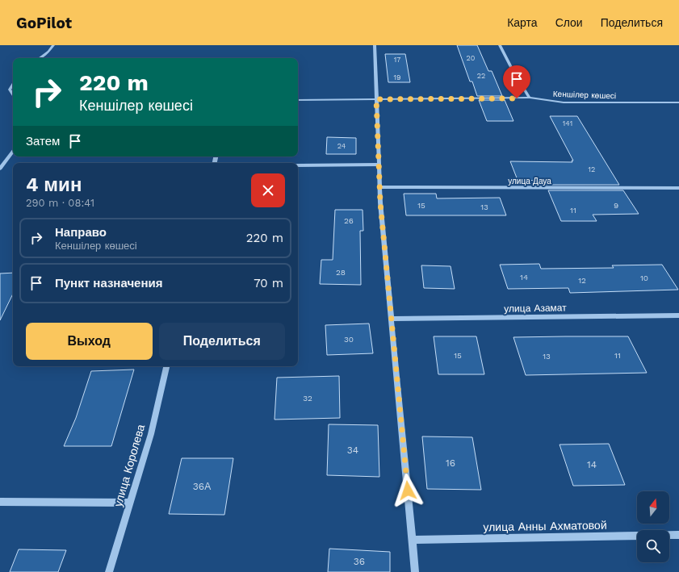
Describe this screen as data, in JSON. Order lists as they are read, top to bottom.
{
  "streets": {
    "street": [
      "Кеншілер көшесі",
      "улица Дауа",
      "улица Азамат",
      "улица Королева",
      "улица Анны Ахматовой"
    ]
  },
  "house_numbers": [
    "20",
    "17",
    "22",
    "19",
    "141",
    "24",
    "12",
    "15",
    "9",
    "13",
    "11",
    "26",
    "28",
    "14",
    "10",
    "12",
    "30",
    "15",
    "11",
    "13",
    "32",
    "34",
    "16",
    "14",
    "36А",
    "36"
  ],
  "north": "top",
  "page": {
    "header": "GoPilot",
    "nav": ["Карта", "Слои", "Поделиться"],
    "turn": ["220 m", "Кеншілер көшесі"],
    "then": "Затем",
    "heading": ["4 мин", "290 m · 08:41"],
    "list": [
      {
        "name": "Направо",
        "note": "Кеншілер көшесі",
        "value": "220 m"
      },
      {
        "name": "Пункт назначения",
        "value": "70 m"
      }
    ],
    "buttons": ["Выход", "Поделиться"]
  }
}
